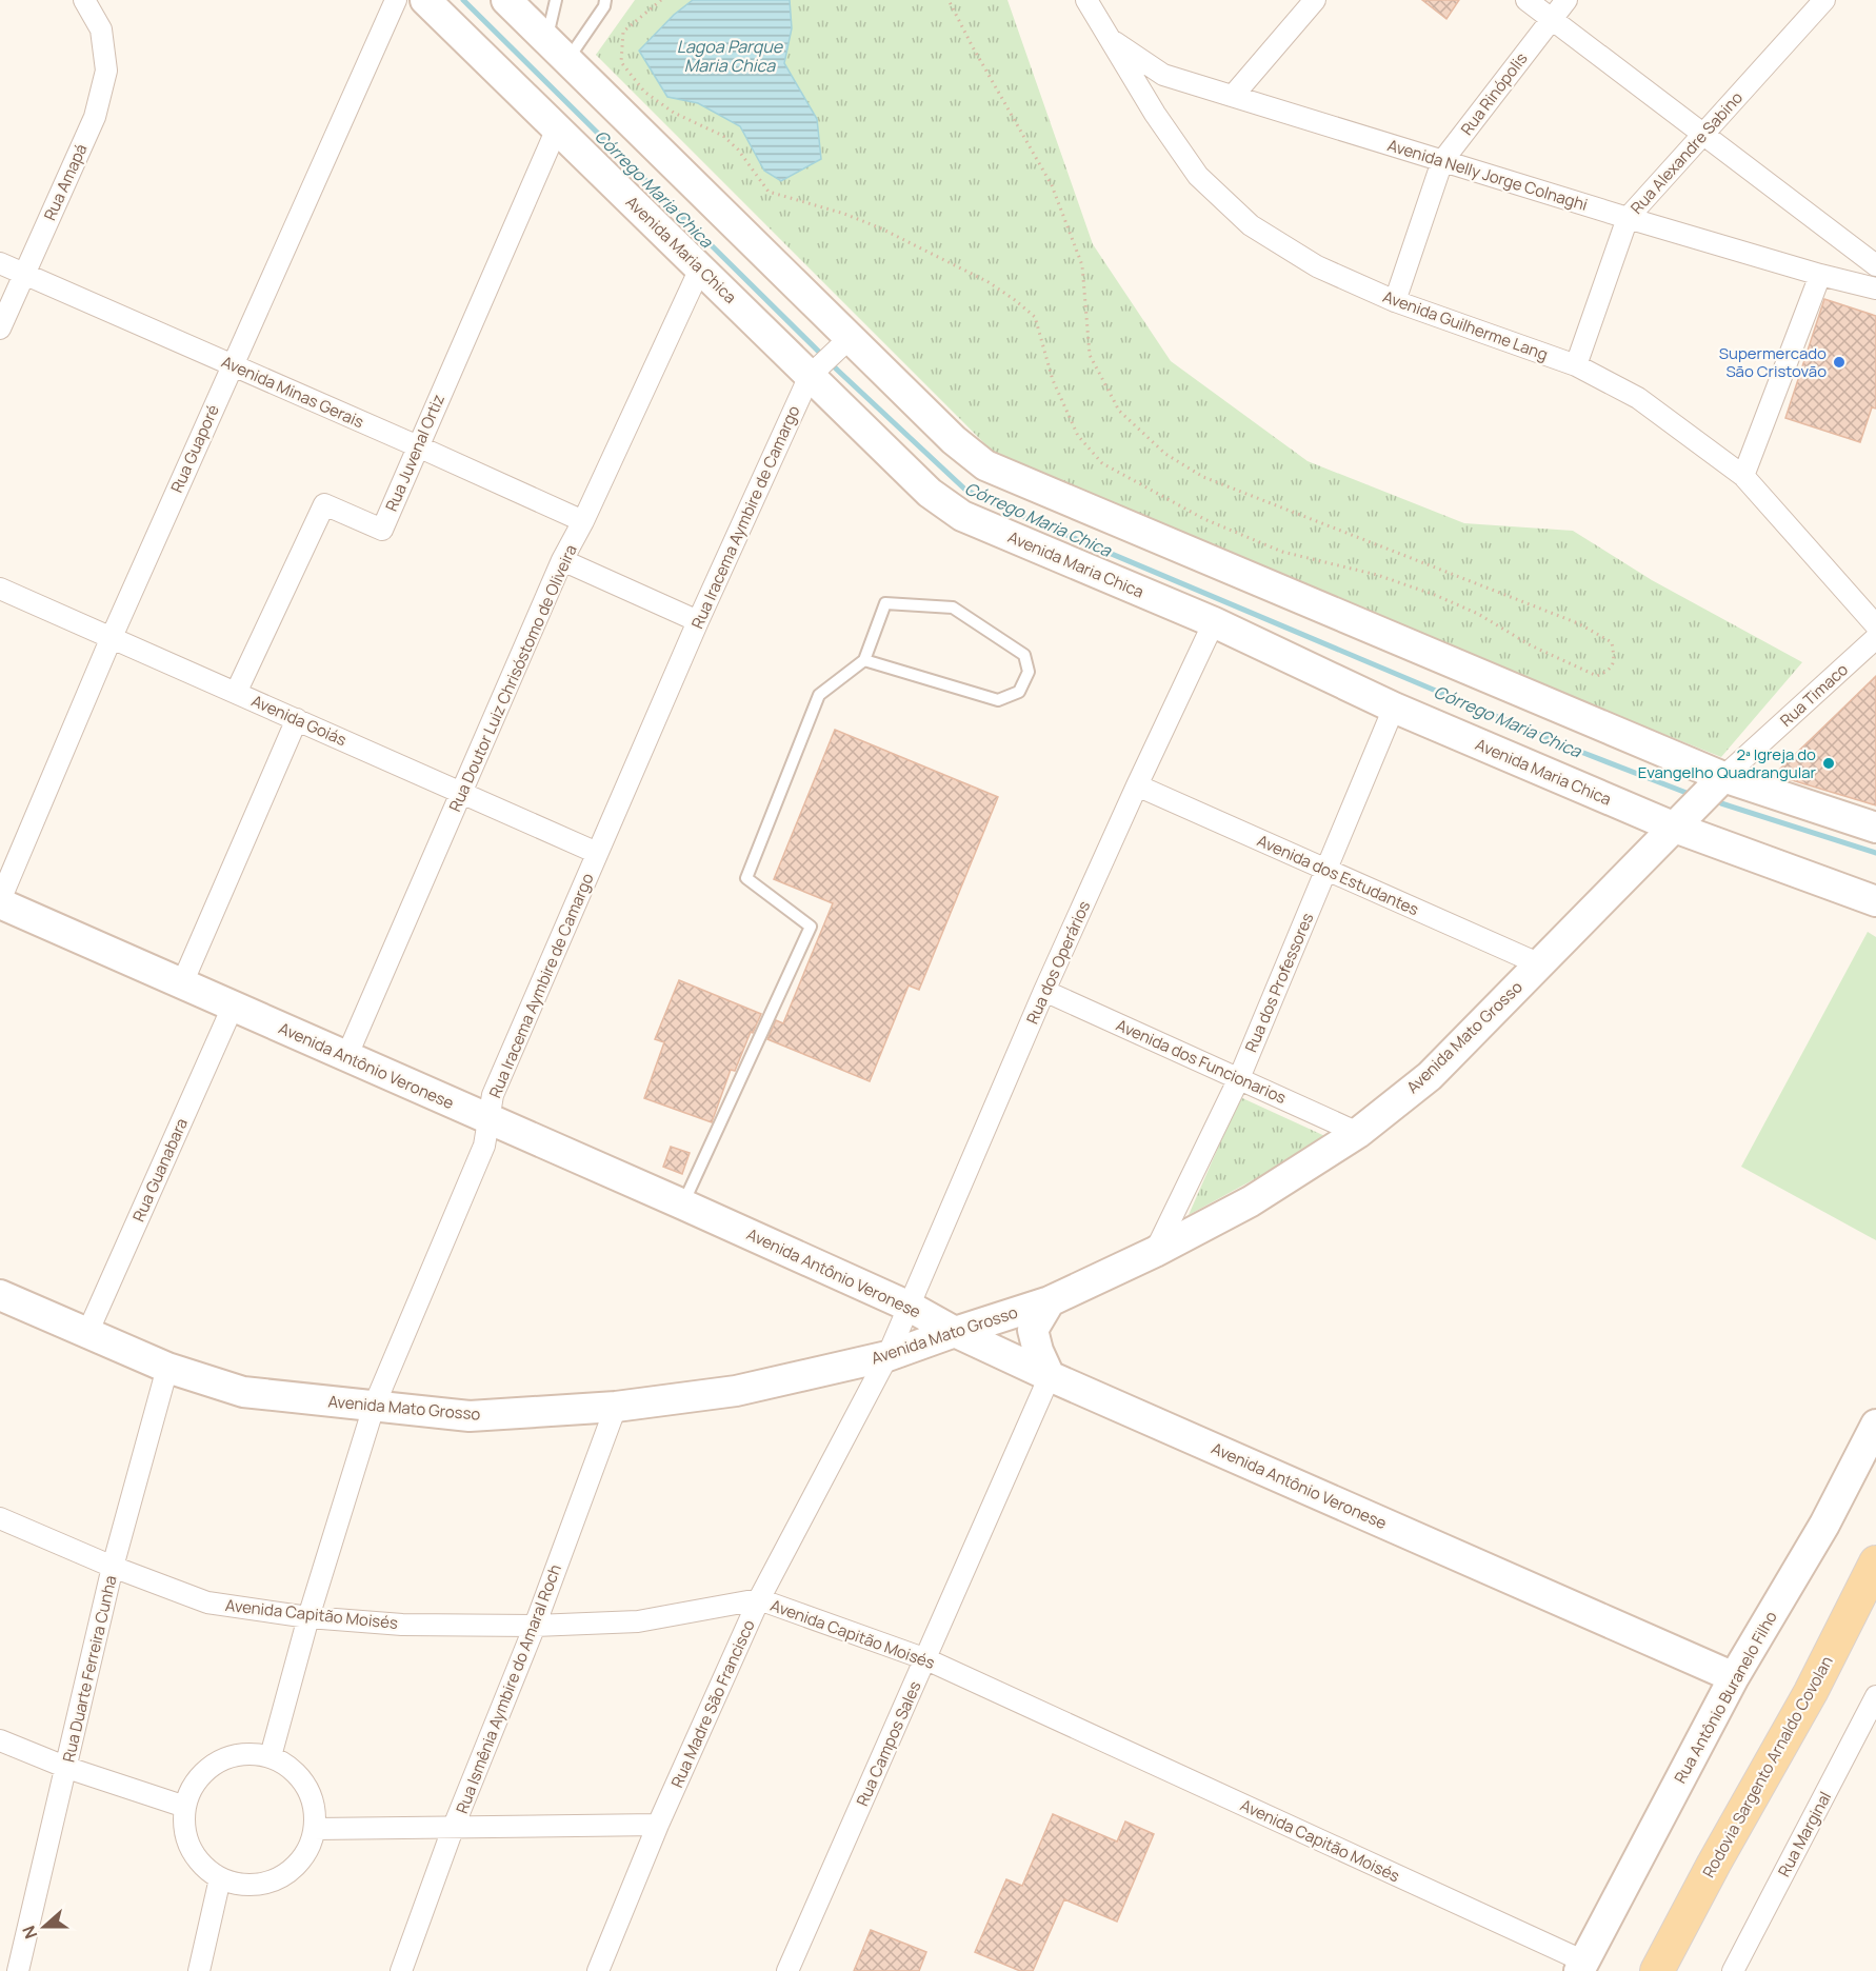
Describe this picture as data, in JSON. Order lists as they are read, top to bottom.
{
  "streets": {
    "main road": ["Rodovia Sargento Arnaldo Covolan"],
    "street": [
      "Rua Rinópolis",
      "Rua Alexandre Sabino",
      "Avenida Nelly Jorge Colnaghi",
      "Rua Amapá",
      "Avenida Maria Chica",
      "Avenida Guilherme Lang",
      "Avenida Minas Gerais",
      "Rua Guaporé",
      "Rua Juvenal Ortiz",
      "Rua Iracema Aymbire de Camargo",
      "Rua Doutor Luiz Chrisóstomo de Oliveira",
      "Rua Timaco",
      "Avenida Goiás",
      "Avenida dos Estudantes",
      "Rua dos Operários",
      "Rua dos Professores",
      "Avenida Mato Grosso",
      "Avenida dos Funcionarios",
      "Avenida Antônio Veronese",
      "Rua Guanabara",
      "Avenida Capitão Moisés",
      "Rua Duarte Ferreira Cunha",
      "Rua Ismênia Aymbire do Amaral Roch",
      "Rua Antônio Buranelo Filho",
      "Rua Madre São Francisco",
      "Rua Campos Sales",
      "Rua Marginal"
    ]
  },
  "crossings": [
    ["Rua Rinópolis", "Avenida Nelly Jorge Colnaghi"],
    ["Rua Rinópolis", "Avenida Guilherme Lang"],
    ["Rua Alexandre Sabino", "Avenida Nelly Jorge Colnaghi"],
    ["Rua Alexandre Sabino", "Avenida Guilherme Lang"],
    ["Avenida Nelly Jorge Colnaghi", "Avenida Guilherme Lang"],
    ["Rua Amapá", "Avenida Minas Gerais"],
    ["Avenida Maria Chica", "Rua Juvenal Ortiz"],
    ["Avenida Maria Chica", "Rua Iracema Aymbire de Camargo"],
    ["Avenida Maria Chica", "Rua Doutor Luiz Chrisóstomo de Oliveira"],
    ["Avenida Maria Chica", "Rua dos Operários"],
    ["Avenida Maria Chica", "Rua dos Professores"],
    ["Avenida Maria Chica", "Avenida Mato Grosso"],
    ["Avenida Minas Gerais", "Rua Guaporé"],
    ["Avenida Minas Gerais", "Rua Juvenal Ortiz"],
    ["Avenida Minas Gerais", "Rua Doutor Luiz Chrisóstomo de Oliveira"],
    ["Rua Guaporé", "Avenida Goiás"],
    ["Rua Guaporé", "Avenida Antônio Veronese"],
    ["Rua Juvenal Ortiz", "Avenida Goiás"],
    ["Rua Iracema Aymbire de Camargo", "Avenida Goiás"],
    ["Rua Iracema Aymbire de Camargo", "Avenida Mato Grosso"],
    ["Rua Iracema Aymbire de Camargo", "Avenida Antônio Veronese"],
    ["Rua Iracema Aymbire de Camargo", "Avenida Capitão Moisés"],
    ["Rua Doutor Luiz Chrisóstomo de Oliveira", "Avenida Goiás"],
    ["Rua Doutor Luiz Chrisóstomo de Oliveira", "Avenida Antônio Veronese"],
    ["Rua Timaco", "Avenida Mato Grosso"],
    ["Avenida dos Estudantes", "Rua dos Operários"],
    ["Avenida dos Estudantes", "Rua dos Professores"],
    ["Avenida dos Estudantes", "Avenida Mato Grosso"],
    ["Rua dos Operários", "Avenida dos Funcionarios"],
    ["Rua dos Operários", "Avenida Antônio Veronese"],
    ["Rua dos Operários", "Rua Madre São Francisco"],
    ["Rua dos Professores", "Avenida Mato Grosso"],
    ["Rua dos Professores", "Avenida dos Funcionarios"],
    ["Avenida Mato Grosso", "Avenida dos Funcionarios"],
    ["Avenida Mato Grosso", "Avenida Antônio Veronese"],
    ["Avenida Mato Grosso", "Rua Guanabara"],
    ["Avenida Mato Grosso", "Rua Duarte Ferreira Cunha"],
    ["Avenida Mato Grosso", "Rua Ismênia Aymbire do Amaral Roch"],
    ["Avenida Mato Grosso", "Rua Madre São Francisco"],
    ["Avenida Antônio Veronese", "Rua Guanabara"],
    ["Avenida Antônio Veronese", "Rua Antônio Buranelo Filho"],
    ["Avenida Antônio Veronese", "Rua Madre São Francisco"],
    ["Avenida Antônio Veronese", "Rua Campos Sales"],
    ["Avenida Capitão Moisés", "Rua Duarte Ferreira Cunha"],
    ["Avenida Capitão Moisés", "Rua Ismênia Aymbire do Amaral Roch"],
    ["Avenida Capitão Moisés", "Rua Antônio Buranelo Filho"],
    ["Avenida Capitão Moisés", "Rua Madre São Francisco"],
    ["Avenida Capitão Moisés", "Rua Campos Sales"]
  ],
  "water": ["Lagoa Parque Maria Chica", "Córrego Maria Chica"],
  "places": ["Supermercado São Cristovão", "2ª Igreja do Evangelho Quadrangular"],
  "north": "left"
}
